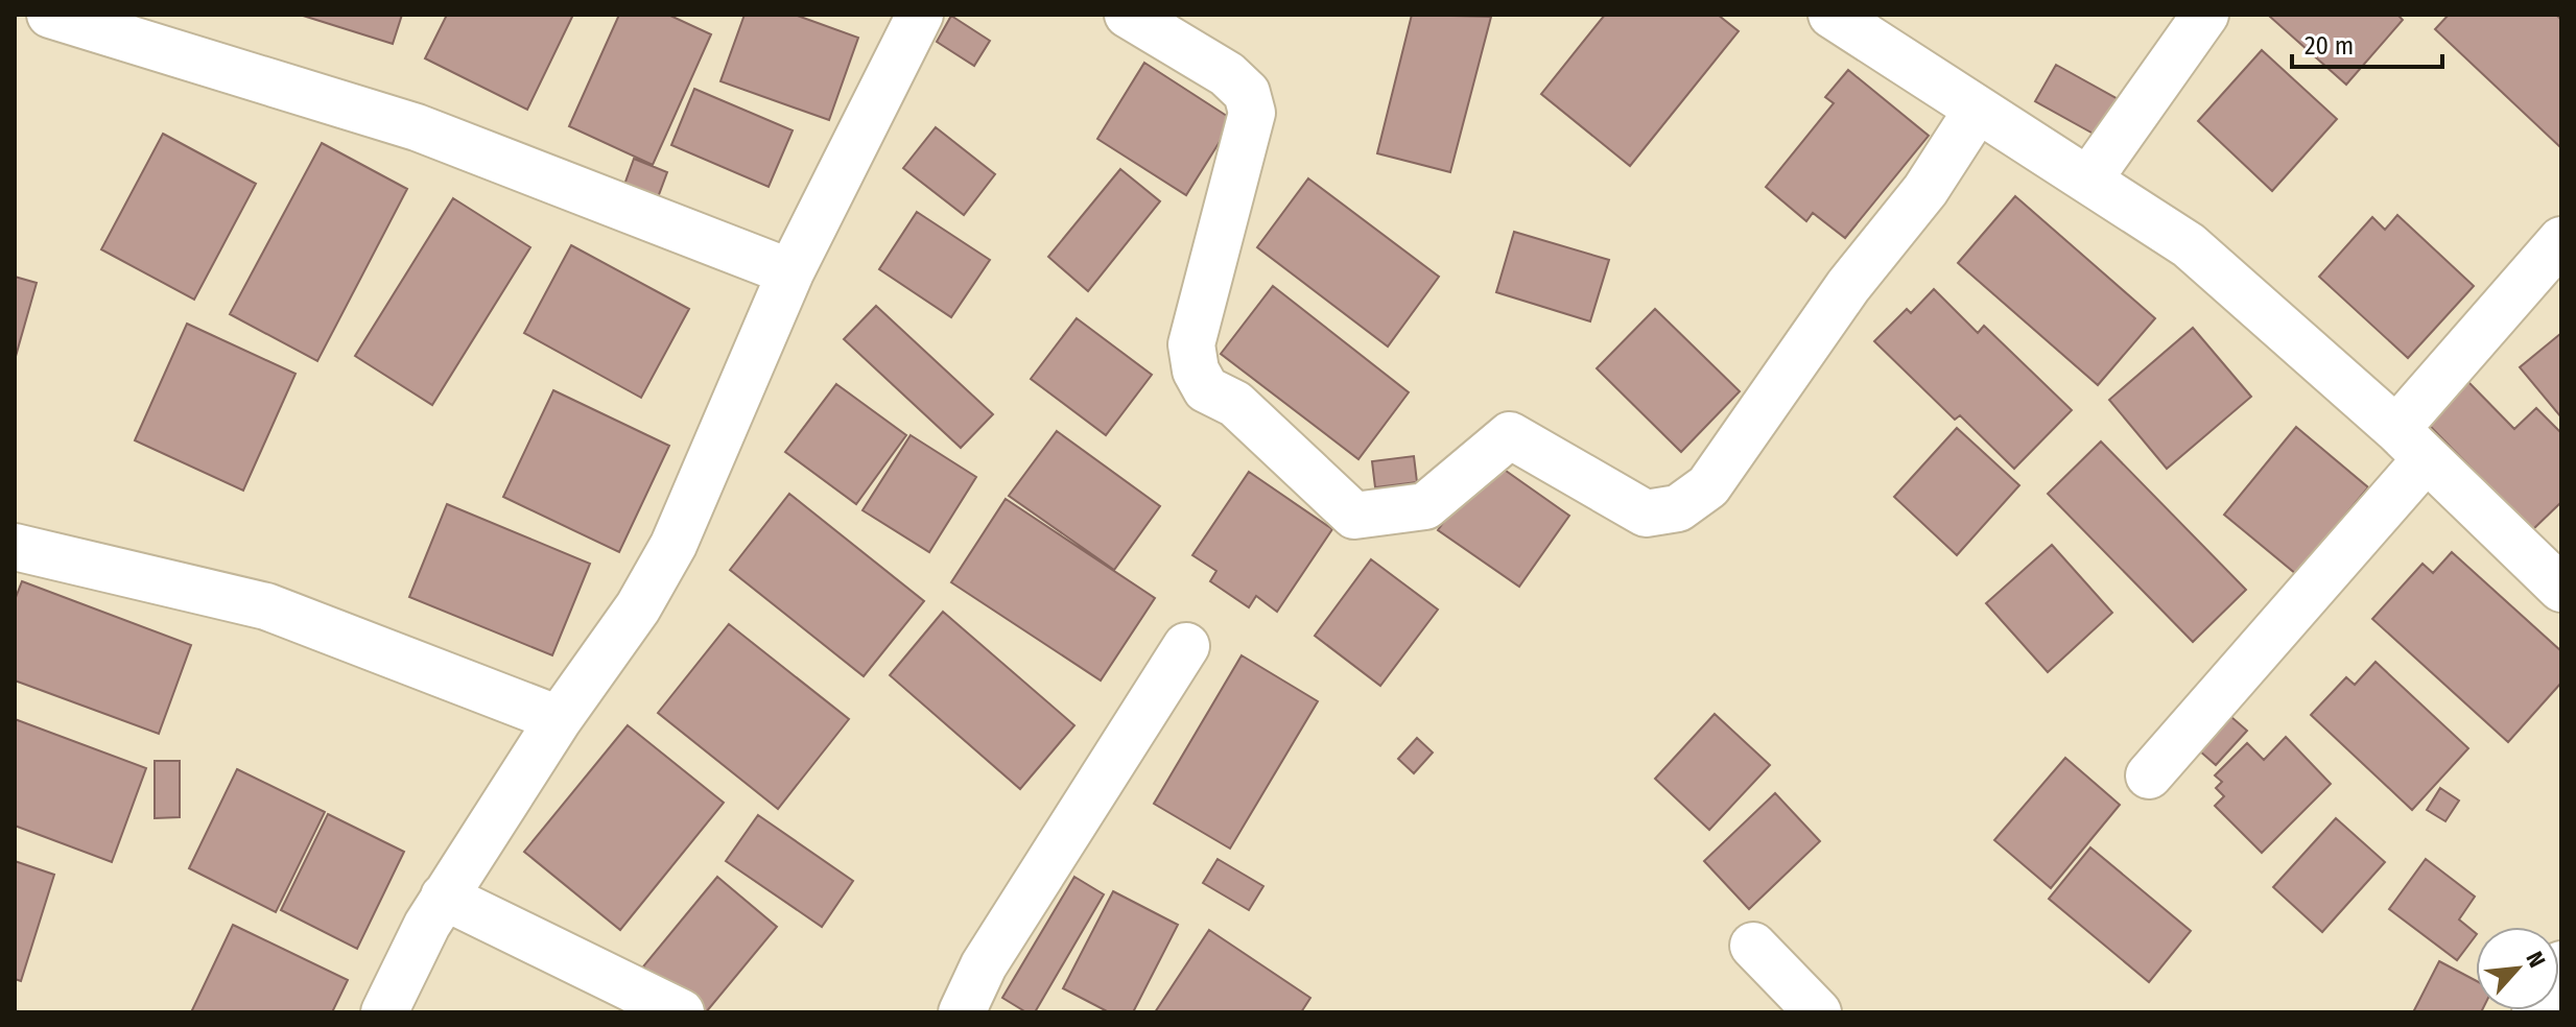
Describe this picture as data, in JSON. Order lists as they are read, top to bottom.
{
  "scale_bar": "20 m",
  "north": "top right"
}
